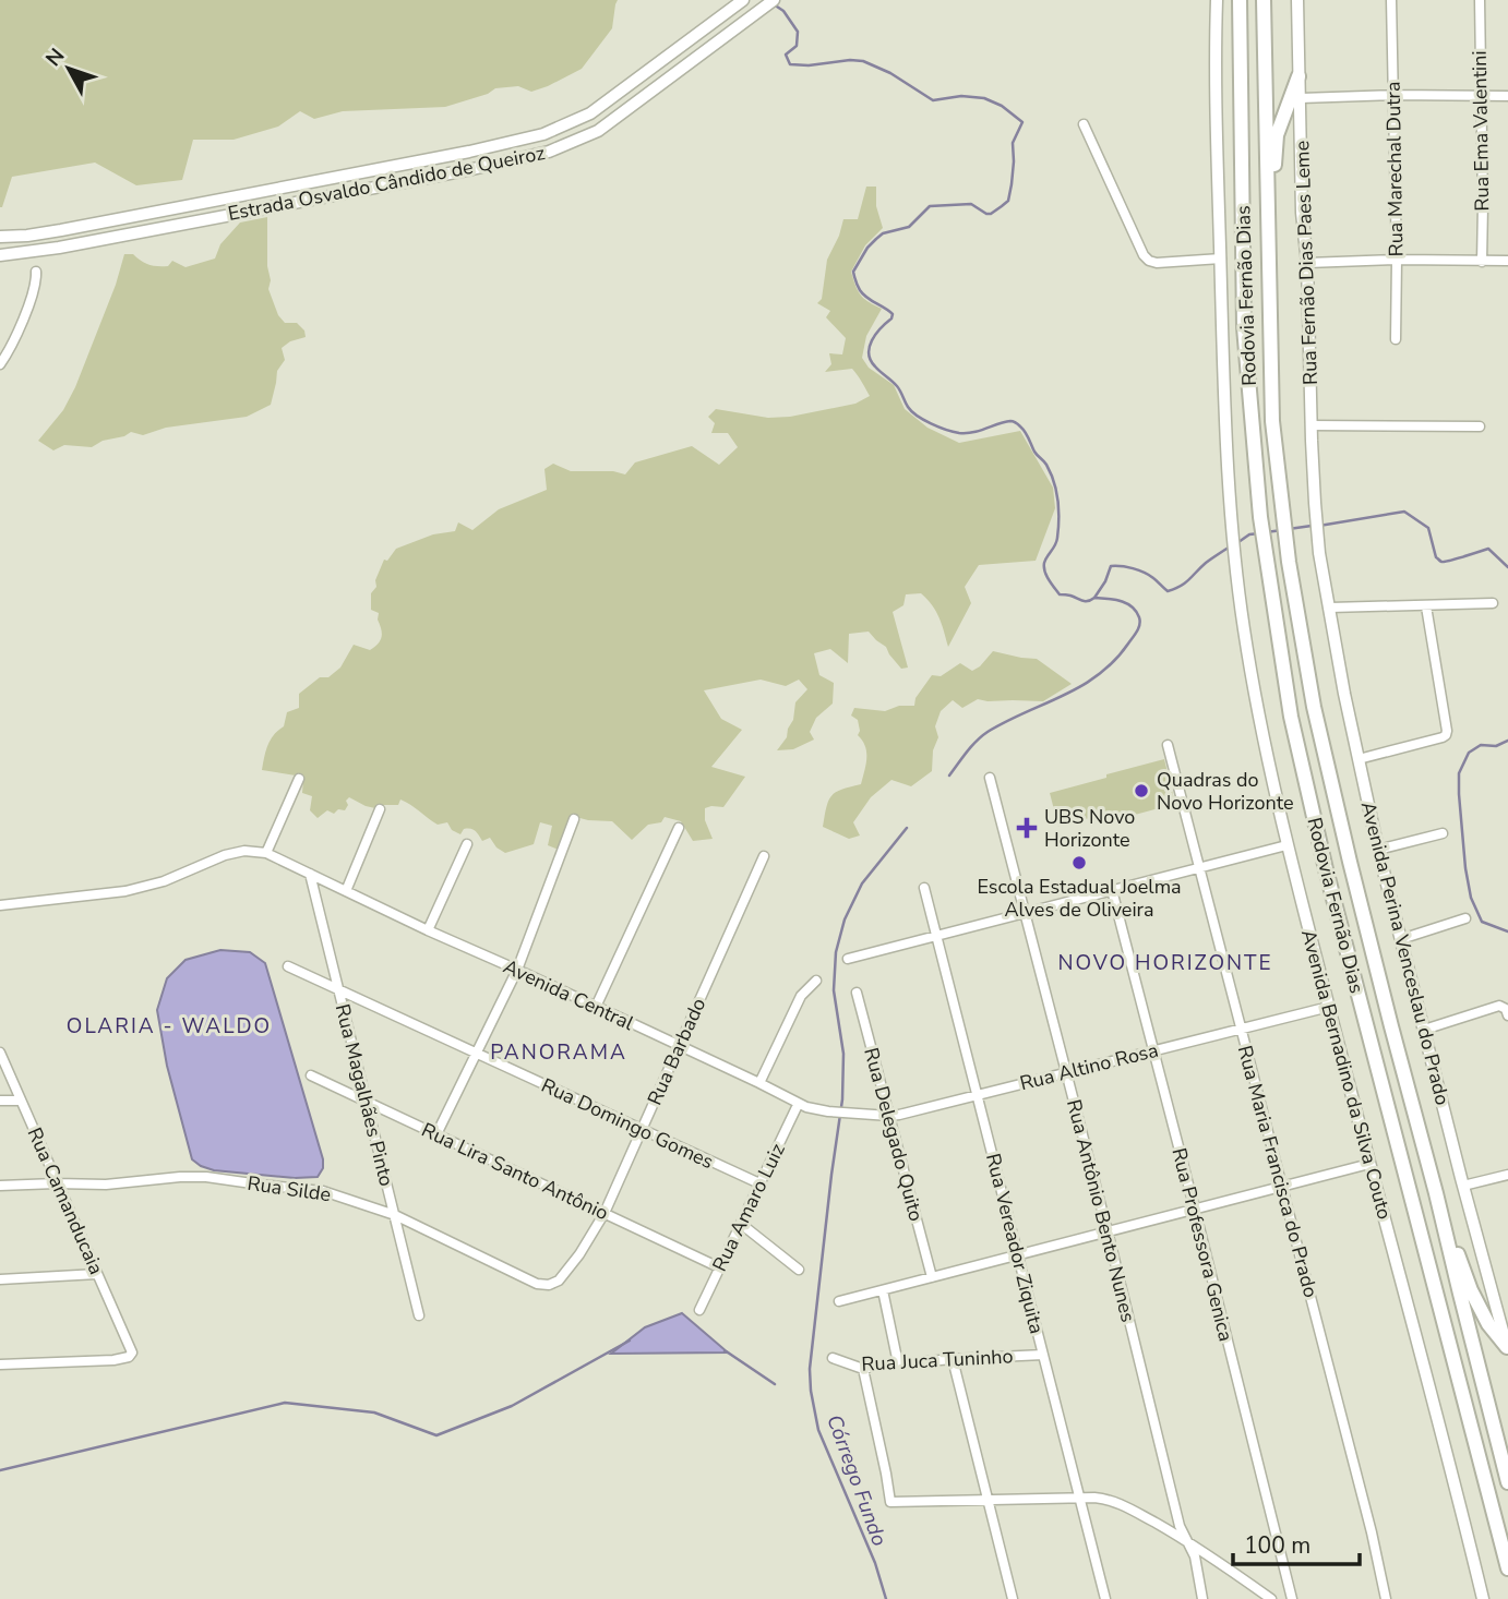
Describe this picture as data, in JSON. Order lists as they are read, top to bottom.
{
  "streets": {
    "highway": ["Rodovia Fernão Dias"],
    "main road": [
      "Estrada Osvaldo Cândido de Queiroz",
      "Rua Fernão Dias Paes Leme",
      "Avenida Perina Venceslau do Prado",
      "Avenida Bernadino da Silva Couto"
    ],
    "street": [
      "Rua Ema Valentini",
      "Rua Marechal Dutra",
      "Avenida Central",
      "Rua Barbado",
      "Rua Altino Rosa",
      "Rua Magalhães Pinto",
      "Rua Domingo Gomes",
      "Rua Delegado Quito",
      "Rua Lira Santo Antônio",
      "Rua Maria Francisca do Prado",
      "Rua Silde",
      "Rua Camanducaia",
      "Rua Amaro Luiz",
      "Rua Antônio Bento Nunes",
      "Rua Vereador Ziquita",
      "Rua Professora Genica",
      "Rua Juca Tuninho"
    ]
  },
  "crossings": [
    ["Rua Fernão Dias Paes Leme", "Avenida Perina Venceslau do Prado"],
    ["Avenida Central", "Rua Barbado"],
    ["Avenida Central", "Rua Altino Rosa"],
    ["Avenida Central", "Rua Magalhães Pinto"],
    ["Avenida Central", "Rua Amaro Luiz"],
    ["Rua Barbado", "Rua Domingo Gomes"],
    ["Rua Barbado", "Rua Lira Santo Antônio"],
    ["Rua Barbado", "Rua Silde"],
    ["Rua Altino Rosa", "Avenida Bernadino da Silva Couto"],
    ["Rua Altino Rosa", "Rua Delegado Quito"],
    ["Rua Altino Rosa", "Rua Maria Francisca do Prado"],
    ["Rua Altino Rosa", "Rua Antônio Bento Nunes"],
    ["Rua Altino Rosa", "Rua Vereador Ziquita"],
    ["Rua Altino Rosa", "Rua Professora Genica"],
    ["Rua Magalhães Pinto", "Rua Domingo Gomes"],
    ["Rua Magalhães Pinto", "Rua Lira Santo Antônio"],
    ["Rua Magalhães Pinto", "Rua Silde"],
    ["Rua Domingo Gomes", "Rua Amaro Luiz"],
    ["Rua Lira Santo Antônio", "Rua Amaro Luiz"],
    ["Rua Silde", "Rua Camanducaia"],
    ["Rua Vereador Ziquita", "Rua Juca Tuninho"]
  ],
  "districts": ["NOVO HORIZONTE", "OLARIA - WALDO", "PANORAMA"],
  "water": ["Córrego Fundo"],
  "places": {
    "other": ["Quadras do Novo Horizonte", "Escola Estadual Joelma Alves de Oliveira"],
    "health": ["UBS Novo Horizonte"]
  },
  "scale_bar": "100 m",
  "north": "top left"
}
